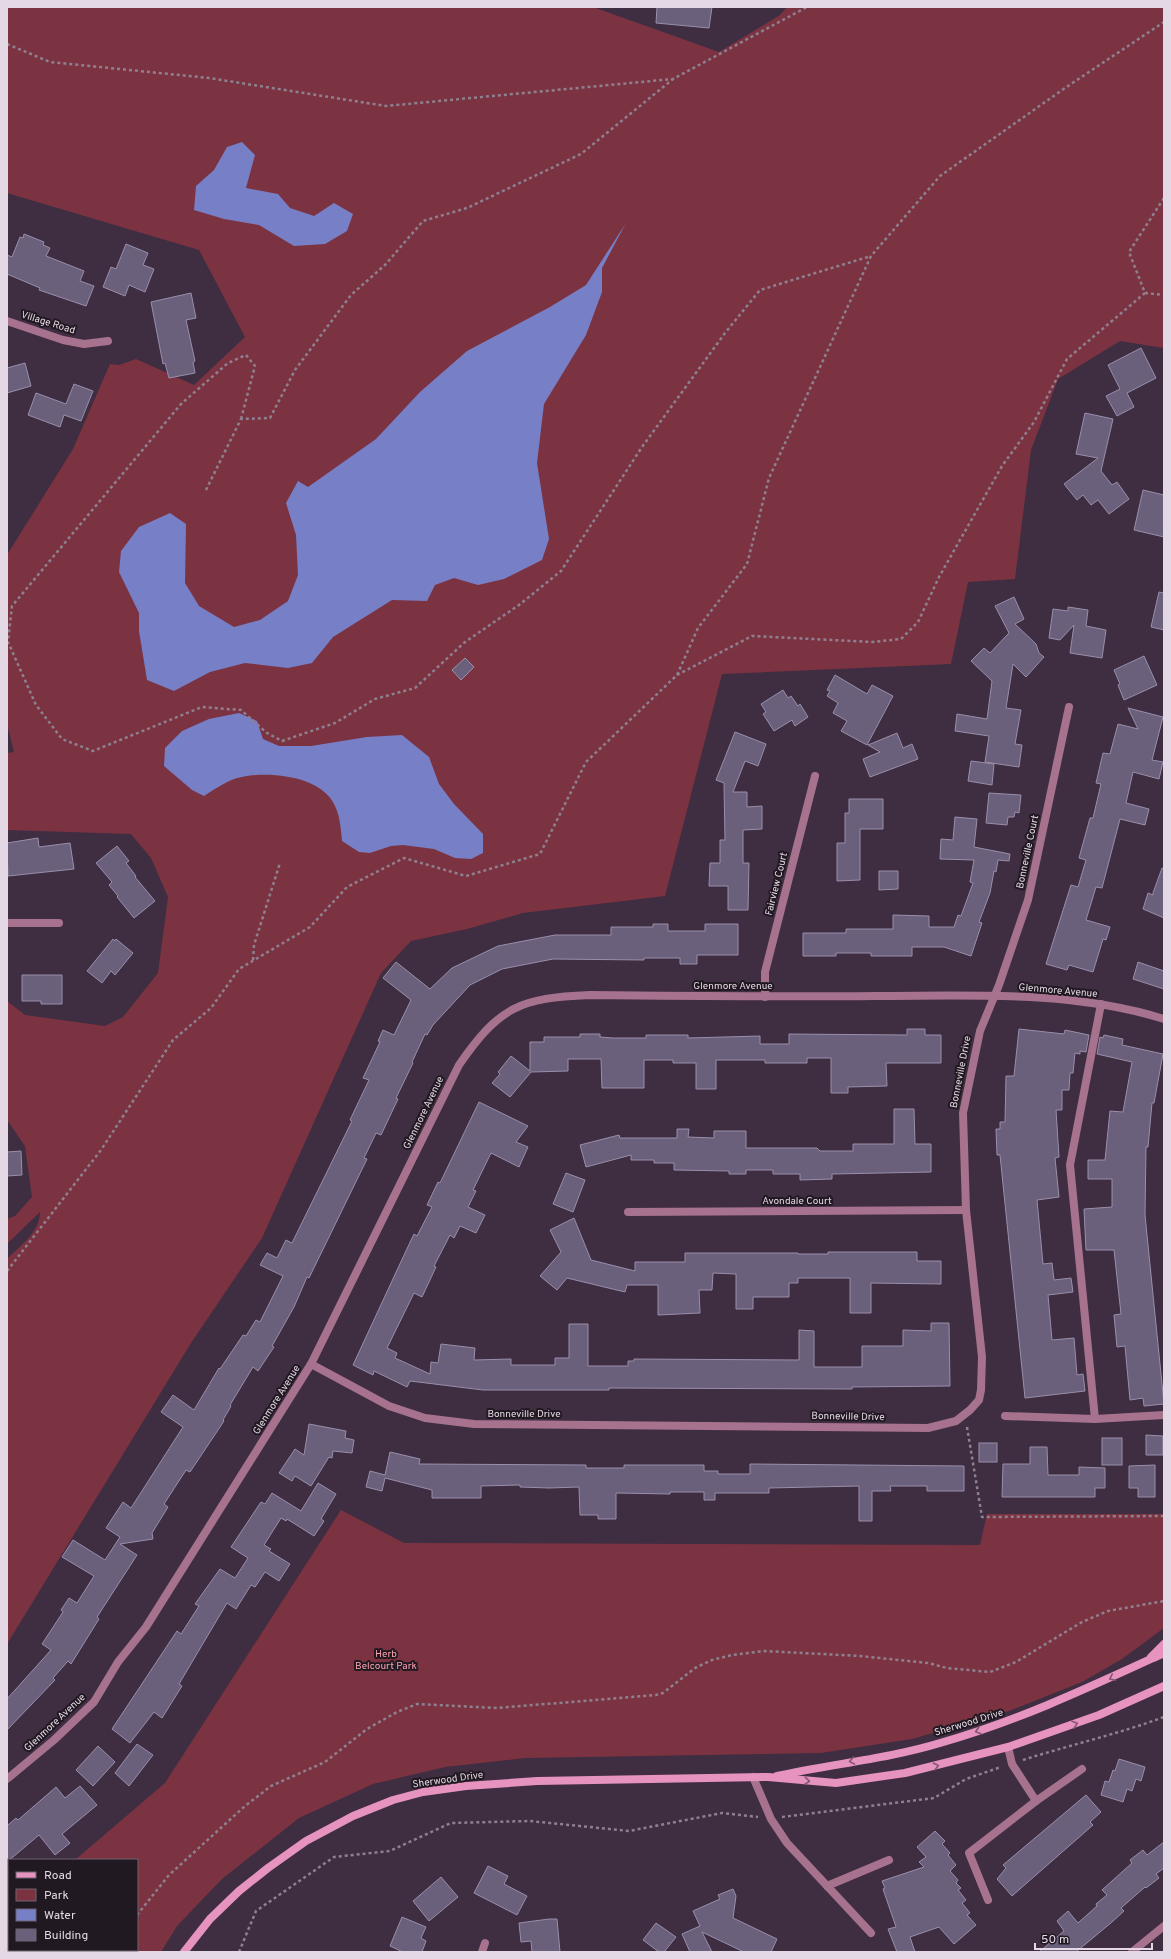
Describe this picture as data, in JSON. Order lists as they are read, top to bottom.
{
  "streets": {
    "main road": ["Sherwood Drive"],
    "street": [
      "Village Road",
      "Bonneville Court",
      "Fairview Court",
      "Glenmore Avenue",
      "Bonneville Drive",
      "Avondale Court"
    ]
  },
  "crossings": [
    ["Bonneville Court", "Glenmore Avenue"],
    ["Bonneville Court", "Bonneville Drive"],
    ["Fairview Court", "Glenmore Avenue"],
    ["Glenmore Avenue", "Bonneville Drive"],
    ["Bonneville Drive", "Avondale Court"]
  ],
  "parks": ["Herb Belcourt Park"],
  "legend": [
    "Road",
    "Park",
    "Water",
    "Building"
  ],
  "scale_bar": "50 m"
}
